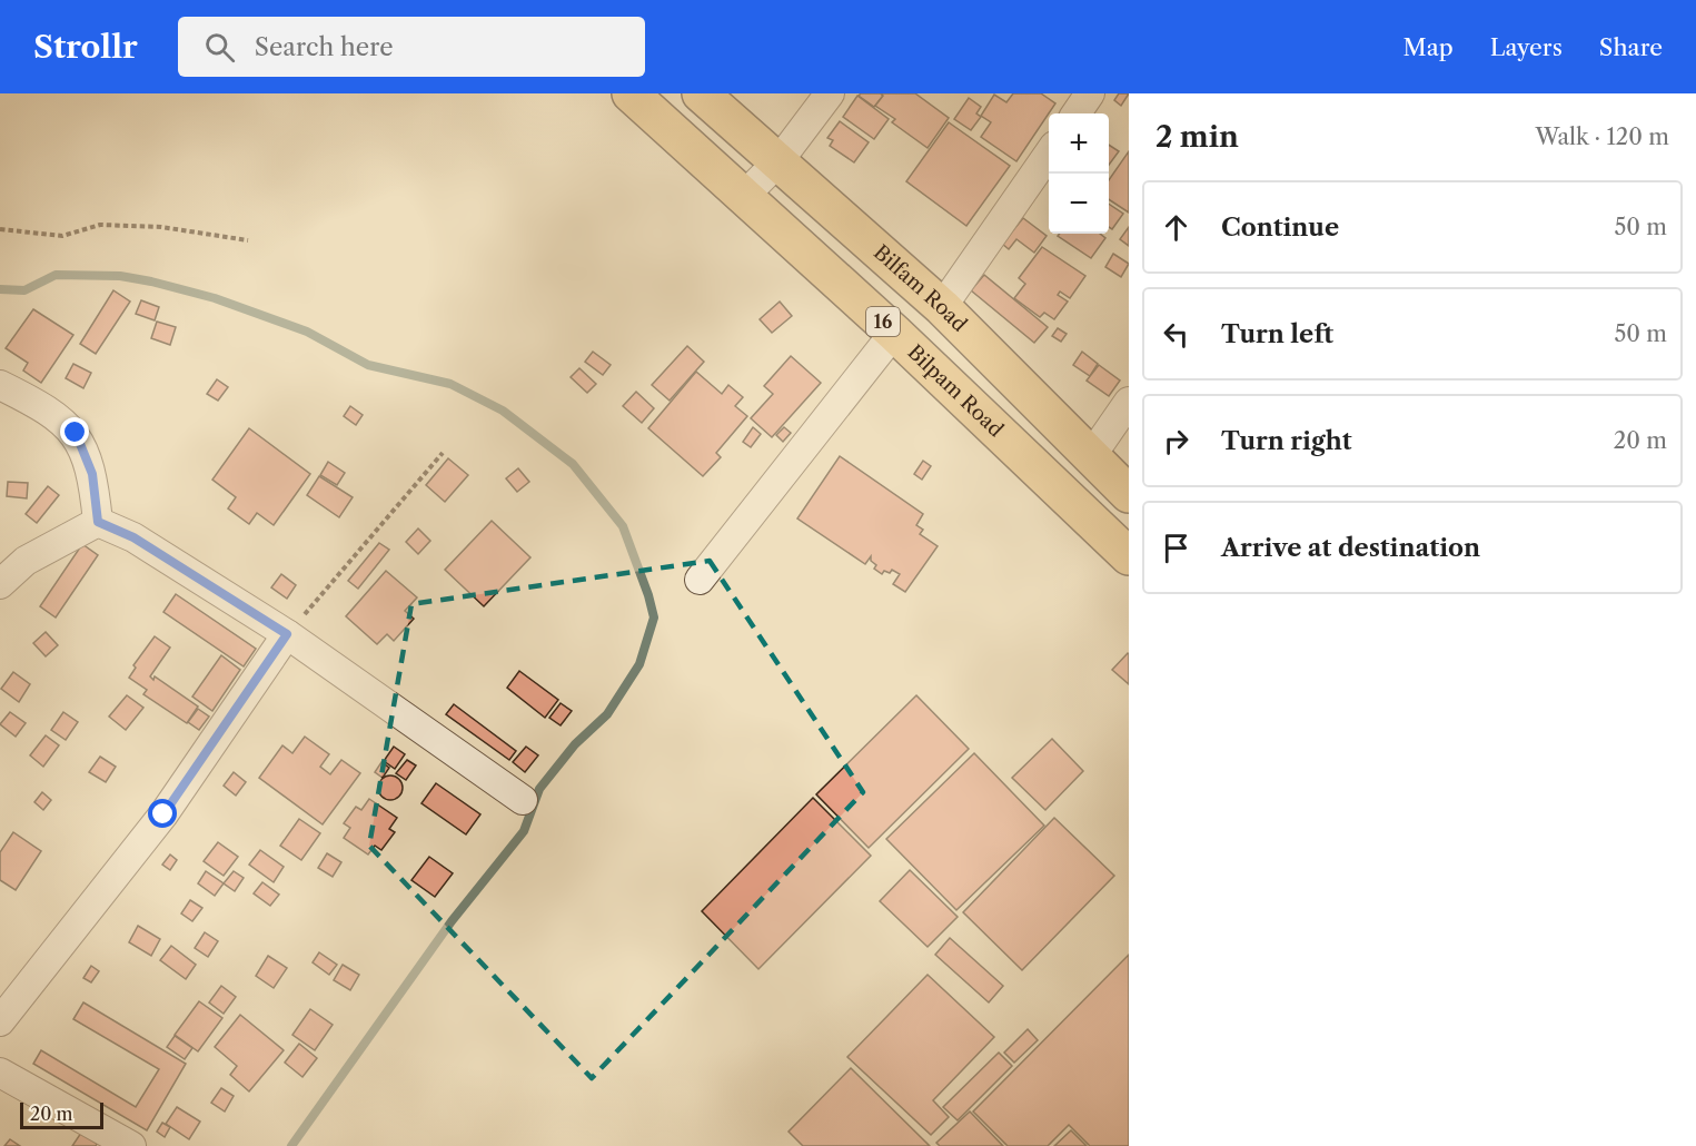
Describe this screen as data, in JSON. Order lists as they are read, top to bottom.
{
  "streets": {
    "main road": ["Bilfam Road", "16", "Bilpam Road"]
  },
  "scale_bar": "20 m",
  "page": {
    "header": "Strollr",
    "search": "Search here",
    "nav": ["Map", "Layers", "Share"],
    "heading": ["2 min", "Walk · 120 m"],
    "map_buttons": ["+", "−"],
    "list": [
      ["Continue", "50 m"],
      ["Turn left", "50 m"],
      ["Turn right", "20 m"],
      "Arrive at destination"
    ],
    "scale": "20 m"
  }
}
